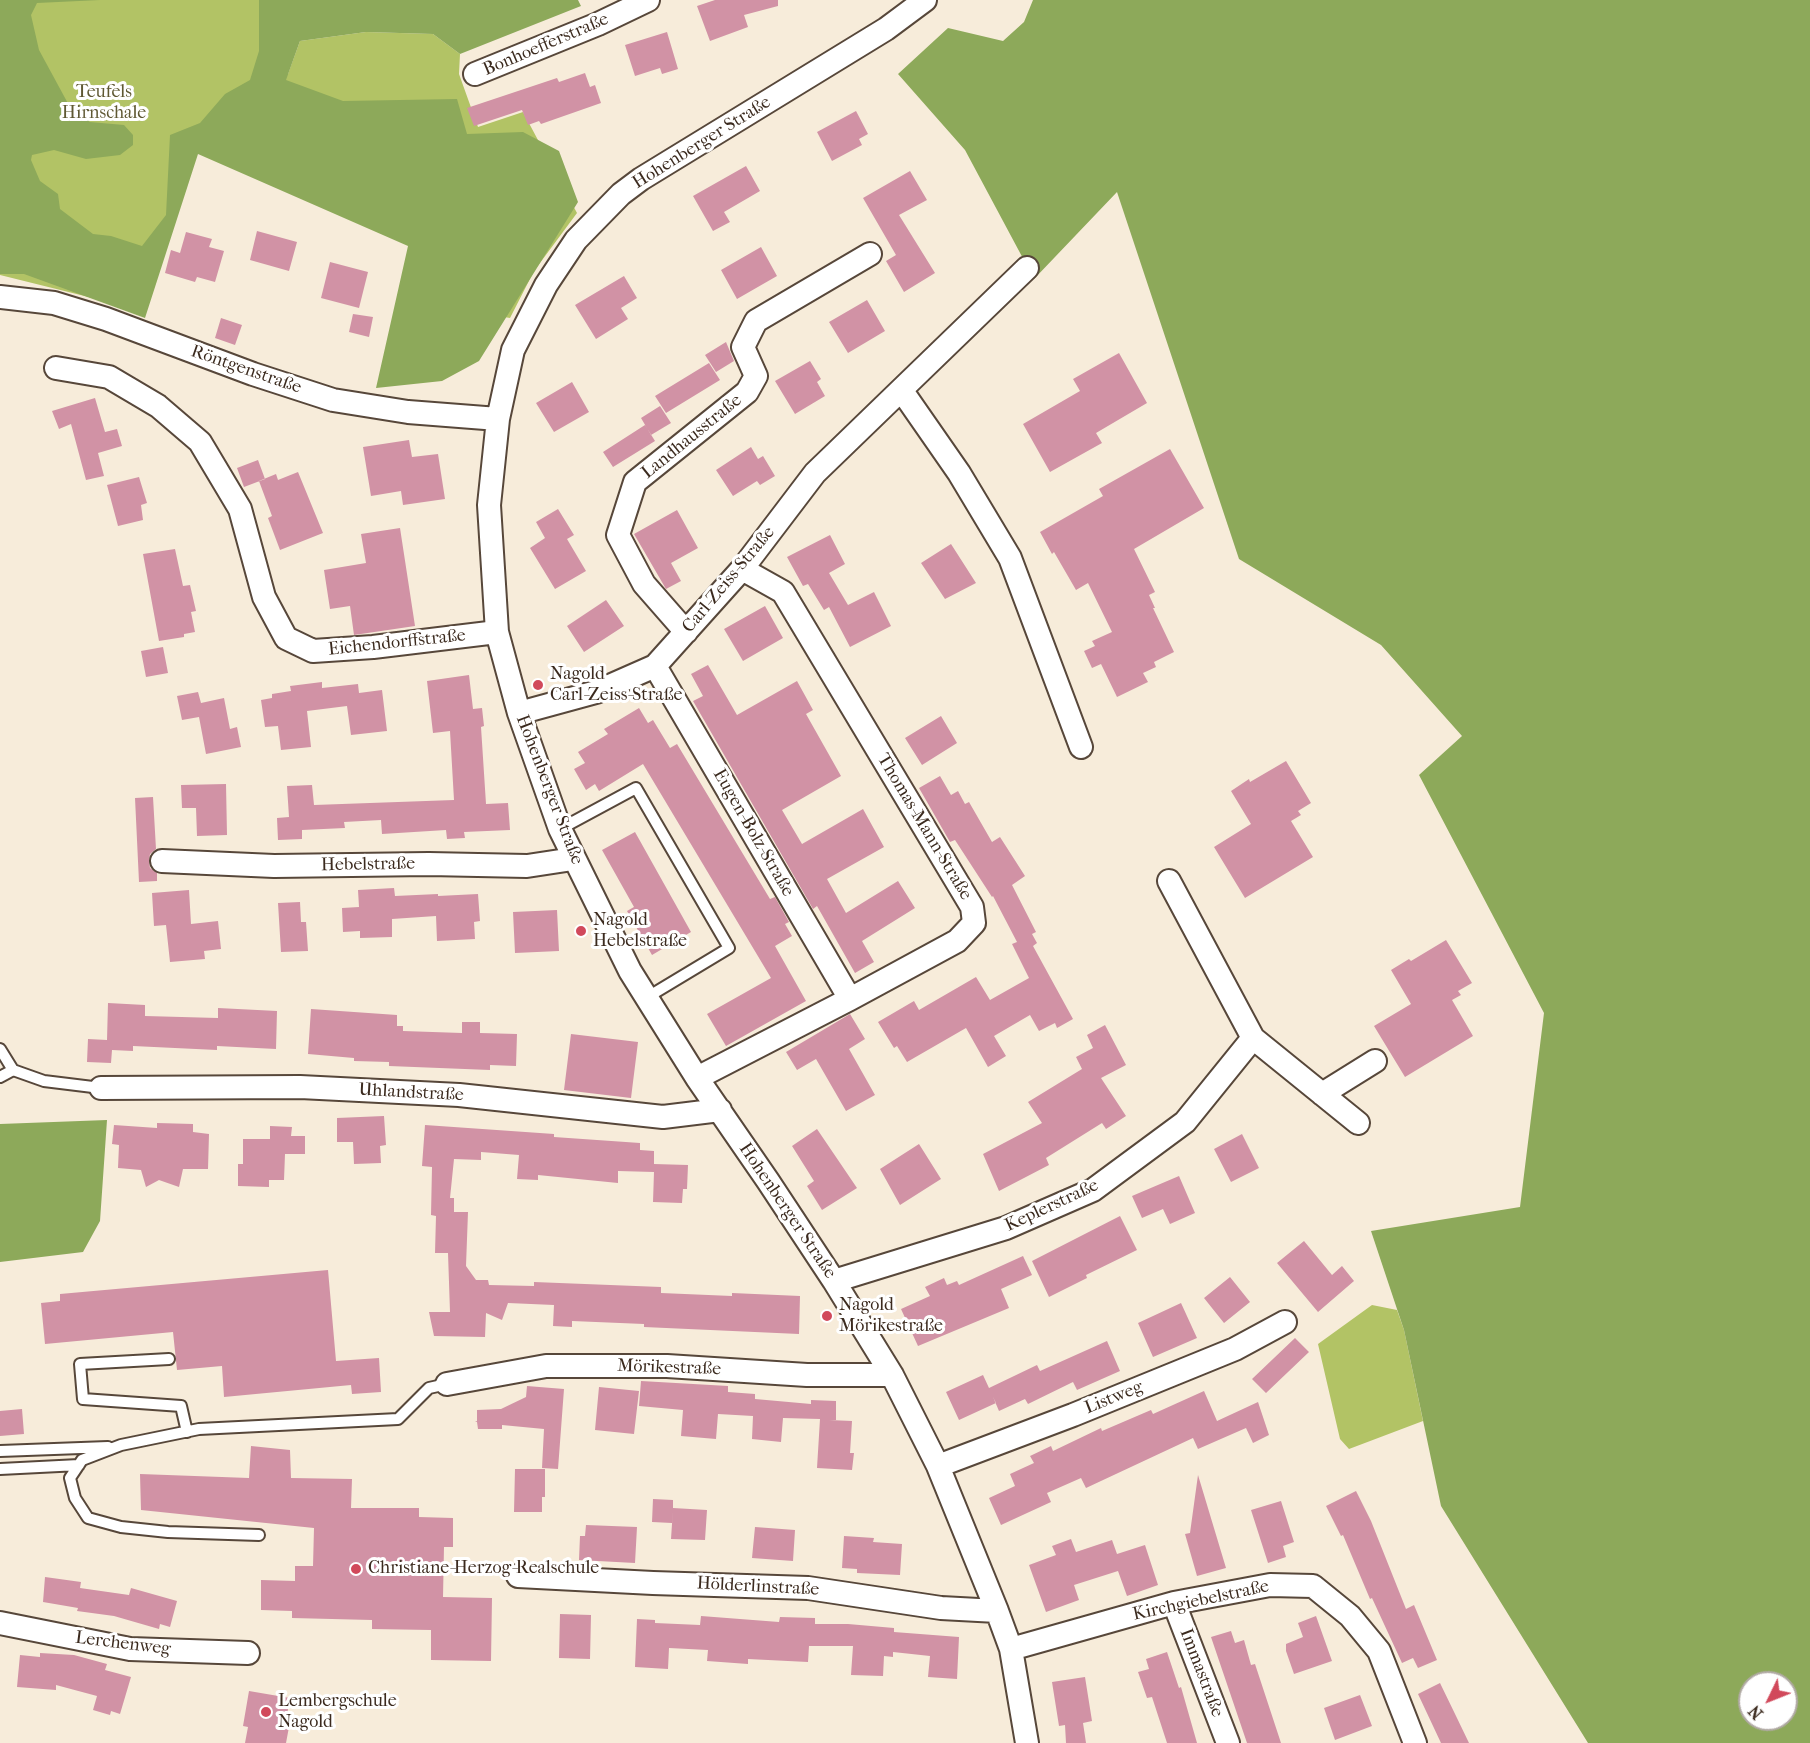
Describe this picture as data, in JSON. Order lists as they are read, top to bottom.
{
  "streets": {
    "street": [
      "Bonhoefferstraße",
      "Hohenberger Straße",
      "Röntgenstraße",
      "Landhausstraße",
      "Carl-Zeiss-Straße",
      "Eichendorffstraße",
      "Thomas-Mann-Straße",
      "Eugen-Bolz-Straße",
      "Hebelstraße",
      "Uhlandstraße",
      "Keplerstraße",
      "Mörikestraße",
      "Listweg",
      "Hölderlinstraße",
      "Kirchgiebelstraße",
      "Lerchenweg",
      "Immastraße"
    ]
  },
  "crossings": [
    ["Hohenberger Straße", "Röntgenstraße"],
    ["Hohenberger Straße", "Carl-Zeiss-Straße"],
    ["Hohenberger Straße", "Eichendorffstraße"],
    ["Hohenberger Straße", "Thomas-Mann-Straße"],
    ["Hohenberger Straße", "Hebelstraße"],
    ["Hohenberger Straße", "Uhlandstraße"],
    ["Hohenberger Straße", "Keplerstraße"],
    ["Hohenberger Straße", "Mörikestraße"],
    ["Hohenberger Straße", "Listweg"],
    ["Hohenberger Straße", "Hölderlinstraße"],
    ["Hohenberger Straße", "Kirchgiebelstraße"],
    ["Landhausstraße", "Carl-Zeiss-Straße"],
    ["Carl-Zeiss-Straße", "Thomas-Mann-Straße"],
    ["Carl-Zeiss-Straße", "Eugen-Bolz-Straße"],
    ["Thomas-Mann-Straße", "Eugen-Bolz-Straße"],
    ["Kirchgiebelstraße", "Immastraße"]
  ],
  "parks": ["Teufels Hirnschale"],
  "places": [
    "Nagold Carl-Zeiss-Straße",
    "Nagold Hebelstraße",
    "Nagold Mörikestraße",
    "Christiane-Herzog-Realschule",
    "Lembergschule Nagold"
  ],
  "north": "bottom left"
}
